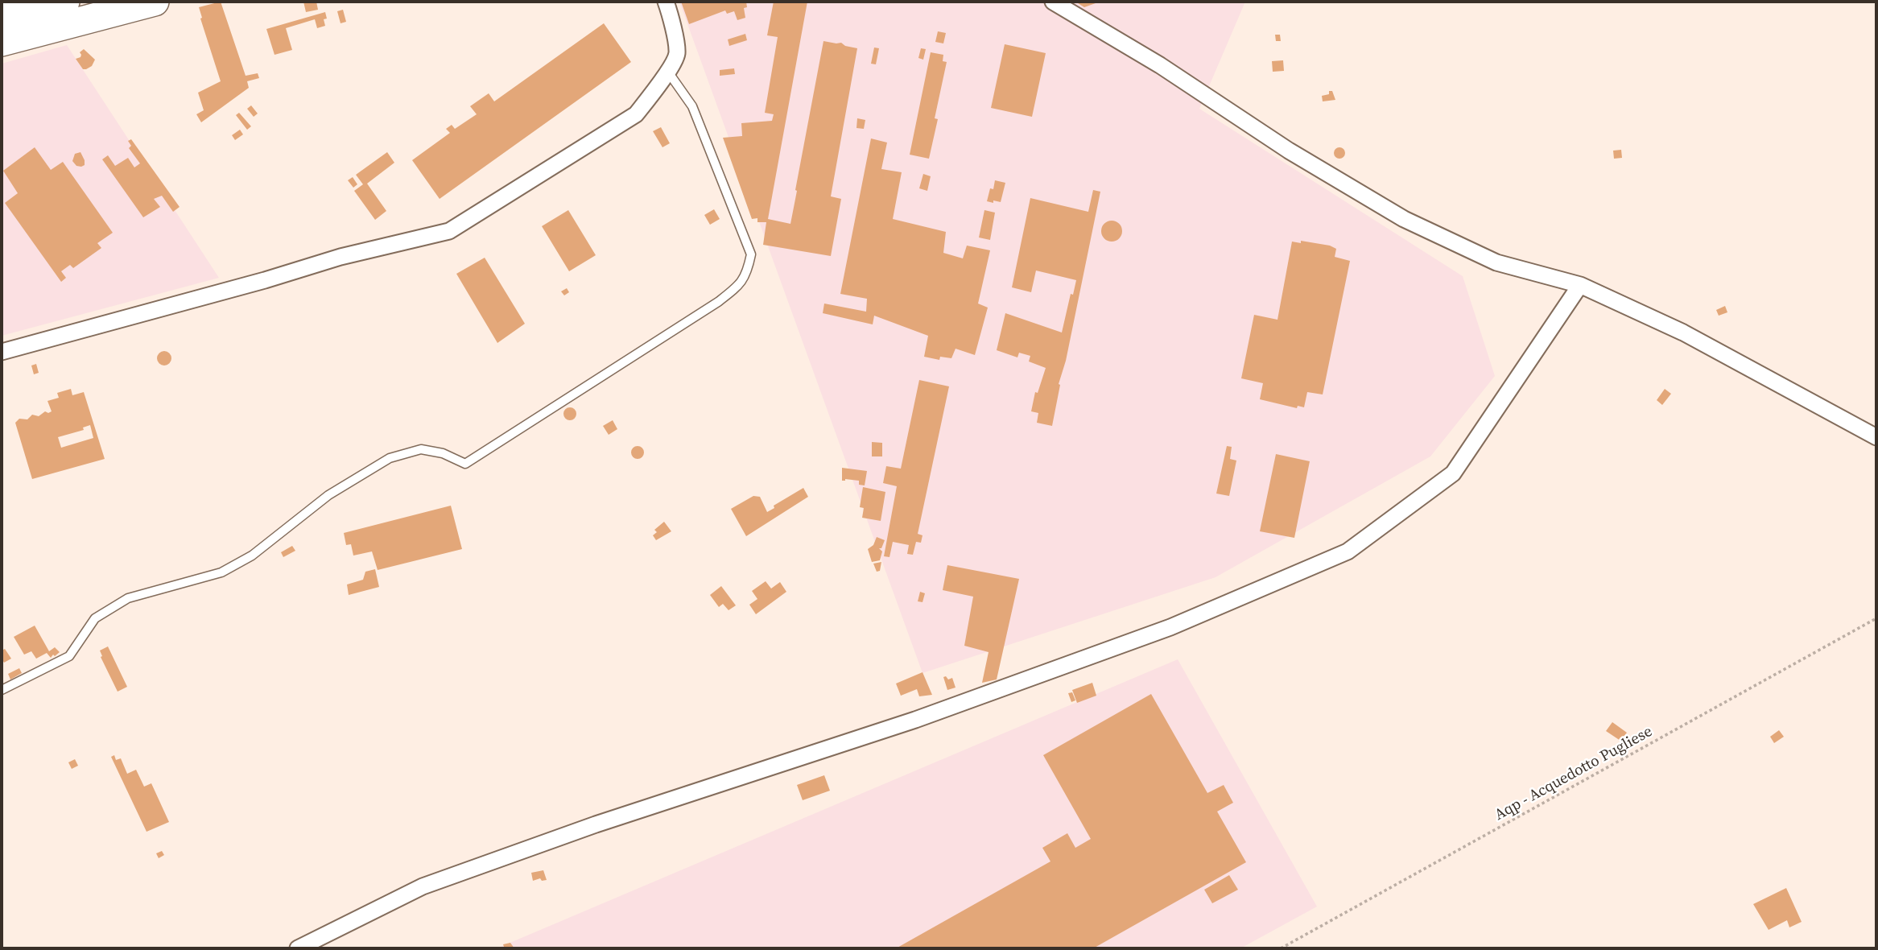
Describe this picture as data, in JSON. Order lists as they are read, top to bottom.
{
  "streets": {
    "path": ["Aqp - Acquedotto Pugliese"]
  }
}
